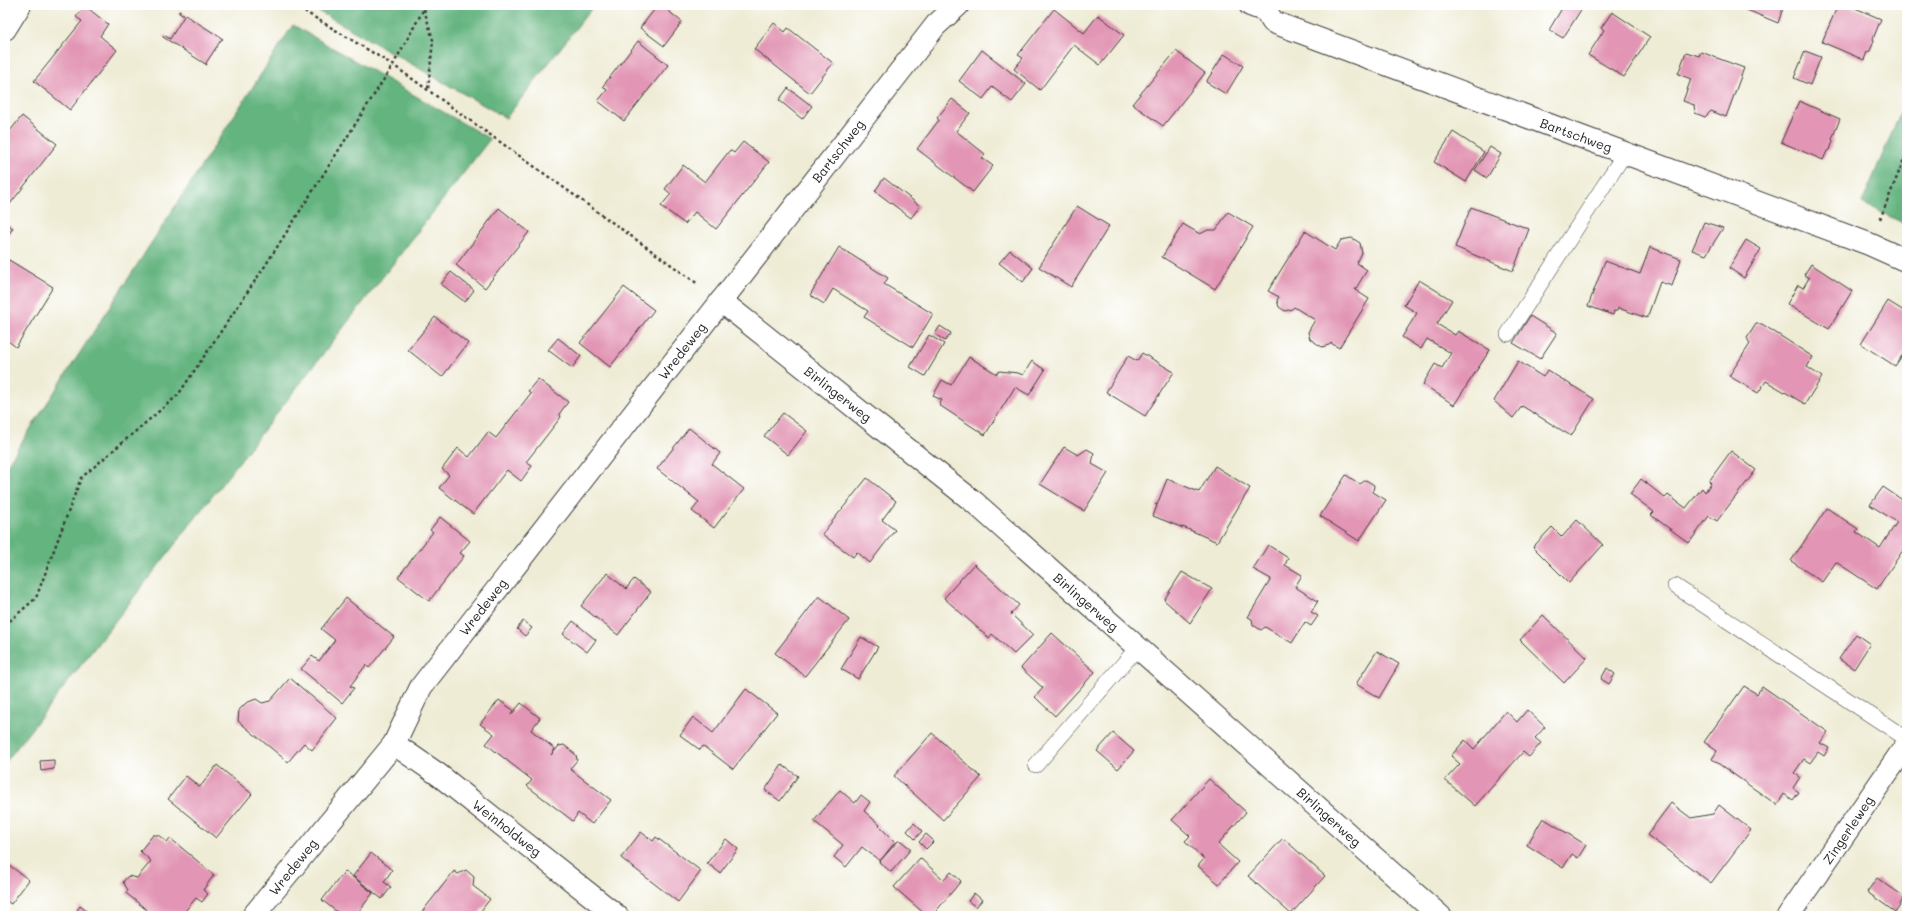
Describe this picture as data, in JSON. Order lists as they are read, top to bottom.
{
  "streets": {
    "street": [
      "Bartschweg",
      "Wredeweg",
      "Birlingerweg",
      "Weinholdweg",
      "Zingerleweg"
    ]
  },
  "crossings": [
    ["Bartschweg", "Wredeweg"],
    ["Bartschweg", "Birlingerweg"],
    ["Wredeweg", "Birlingerweg"],
    ["Wredeweg", "Weinholdweg"]
  ]
}
